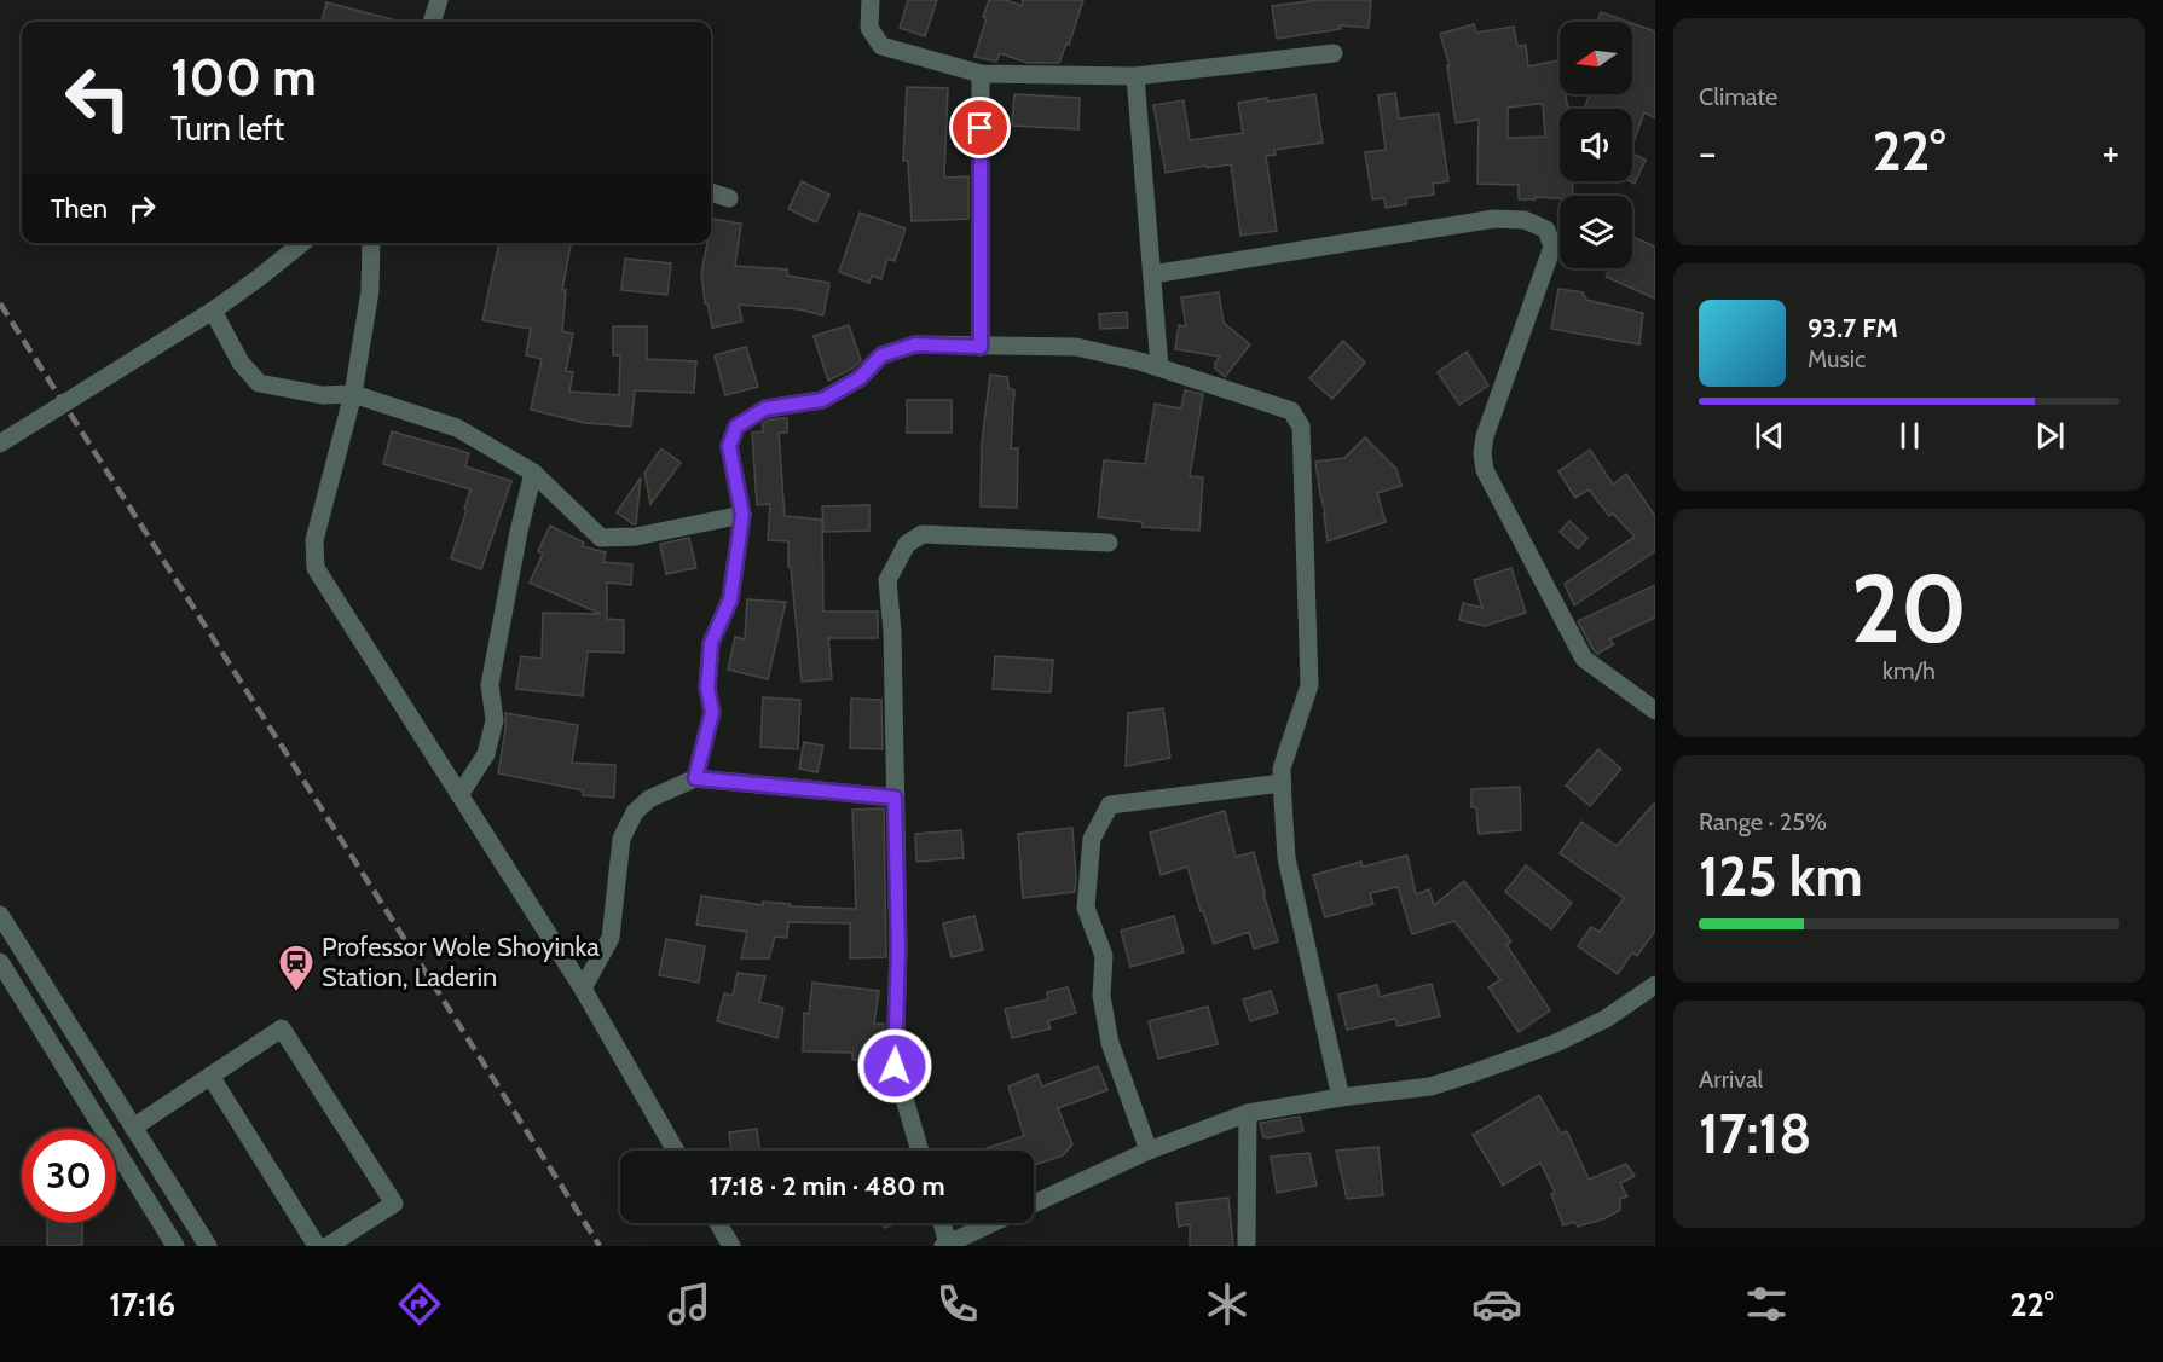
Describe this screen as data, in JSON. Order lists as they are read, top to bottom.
{
  "places": {
    "station": ["Professor Wole Shoyinka Station, Laderin"]
  },
  "north": "left",
  "page": {
    "tile": [
      "Climate",
      ["20", "km/h"],
      ["Range · 25%", "125 km"],
      ["Arrival", "17:18"]
    ],
    "turn": ["100 m", "Turn left"],
    "heat": ["−", "22°", "+"],
    "then": "Then",
    "song": ["93.7 FM", "Music"],
    "limit": "30",
    "trip": "17:18 · 2 min · 480 m",
    "tabs": ["17:16", "22°"]
  }
}
